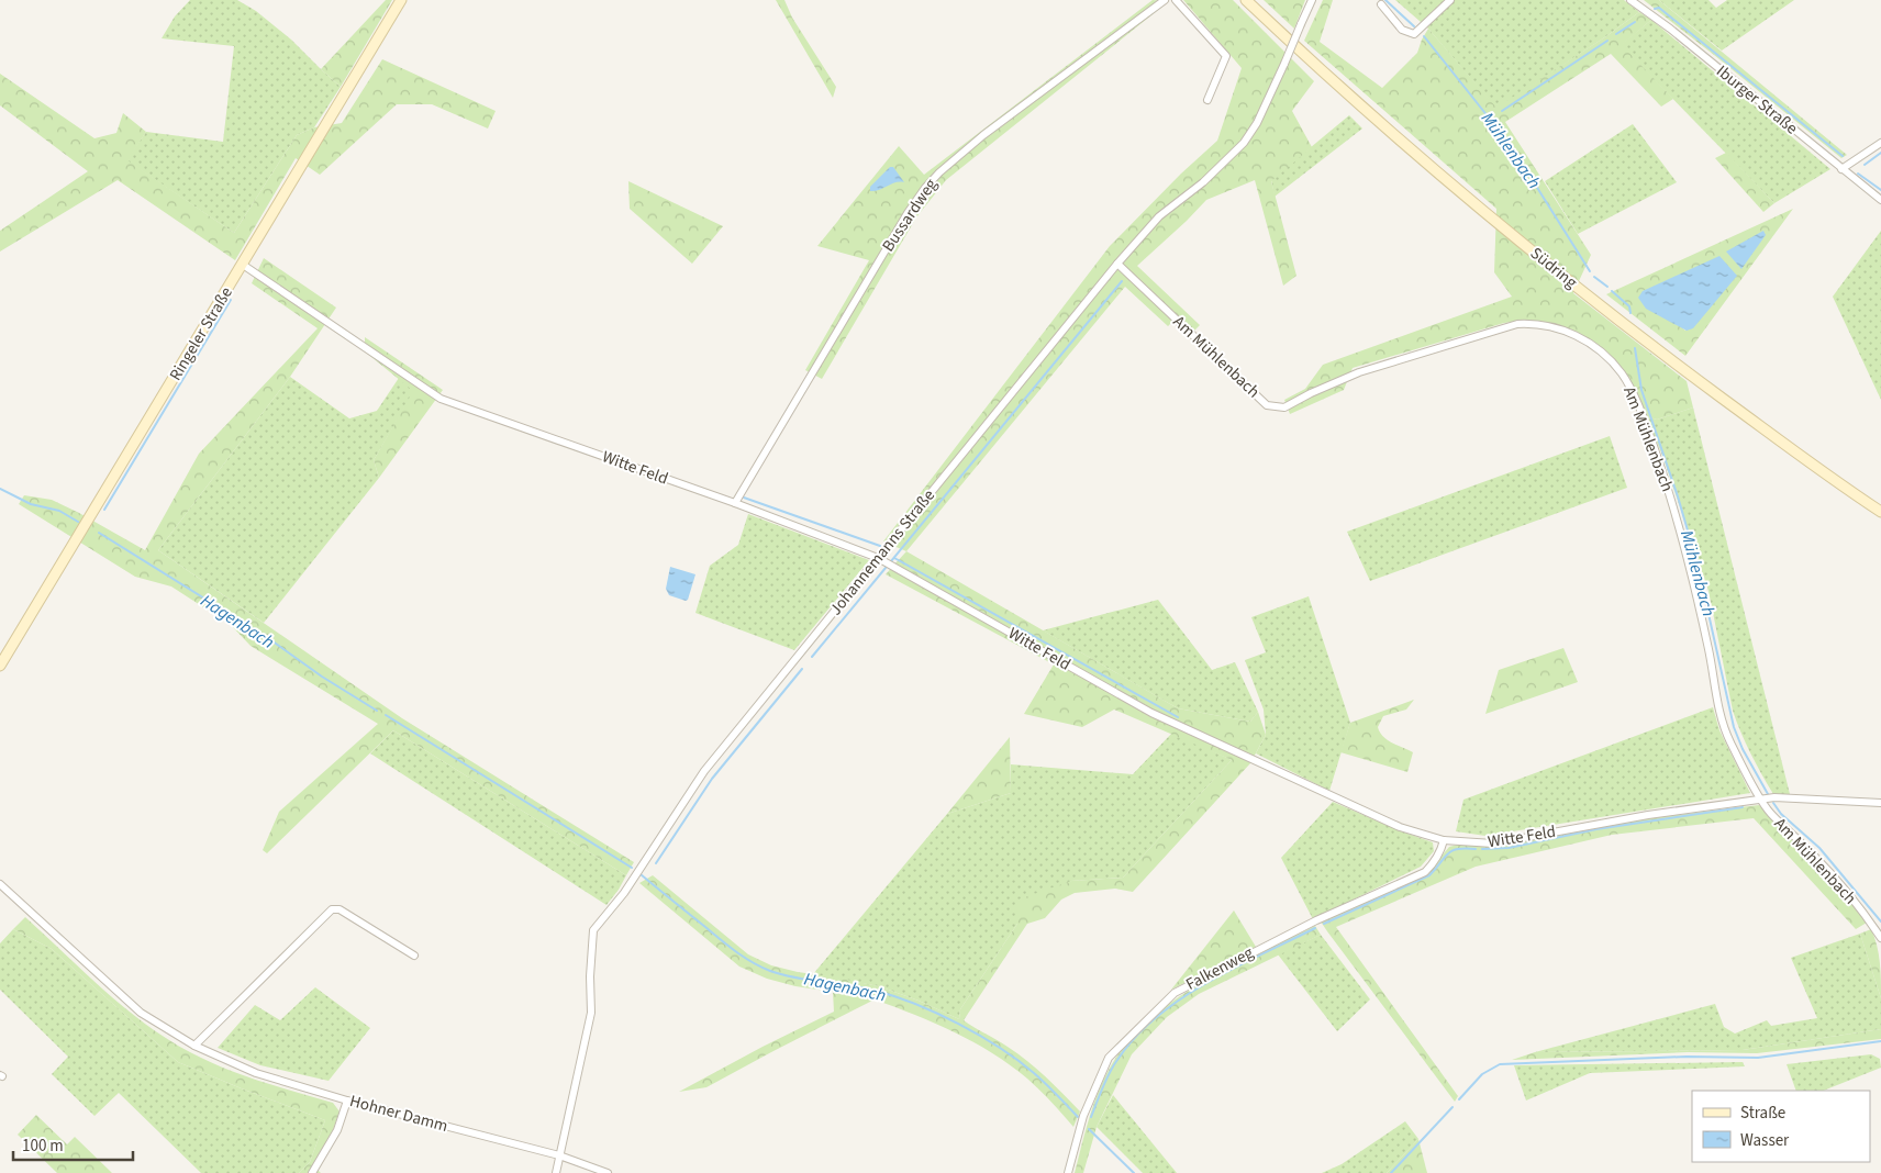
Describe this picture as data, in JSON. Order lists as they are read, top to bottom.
{
  "streets": {
    "main road": ["Südring", "Ringeler Straße"],
    "street": [
      "Iburger Straße",
      "Bussardweg",
      "Am Mühlenbach",
      "Witte Feld",
      "Johannemanns Straße",
      "Falkenweg",
      "Hohner Damm"
    ]
  },
  "crossings": [
    ["Bussardweg", "Witte Feld"],
    ["Ringeler Straße", "Witte Feld"],
    ["Am Mühlenbach", "Witte Feld"],
    ["Am Mühlenbach", "Johannemanns Straße"],
    ["Witte Feld", "Johannemanns Straße"],
    ["Witte Feld", "Falkenweg"],
    ["Johannemanns Straße", "Hohner Damm"]
  ],
  "water": ["Mühlenbach", "Hagenbach"],
  "legend": ["Straße", "Wasser"],
  "scale_bar": "100 m"
}
